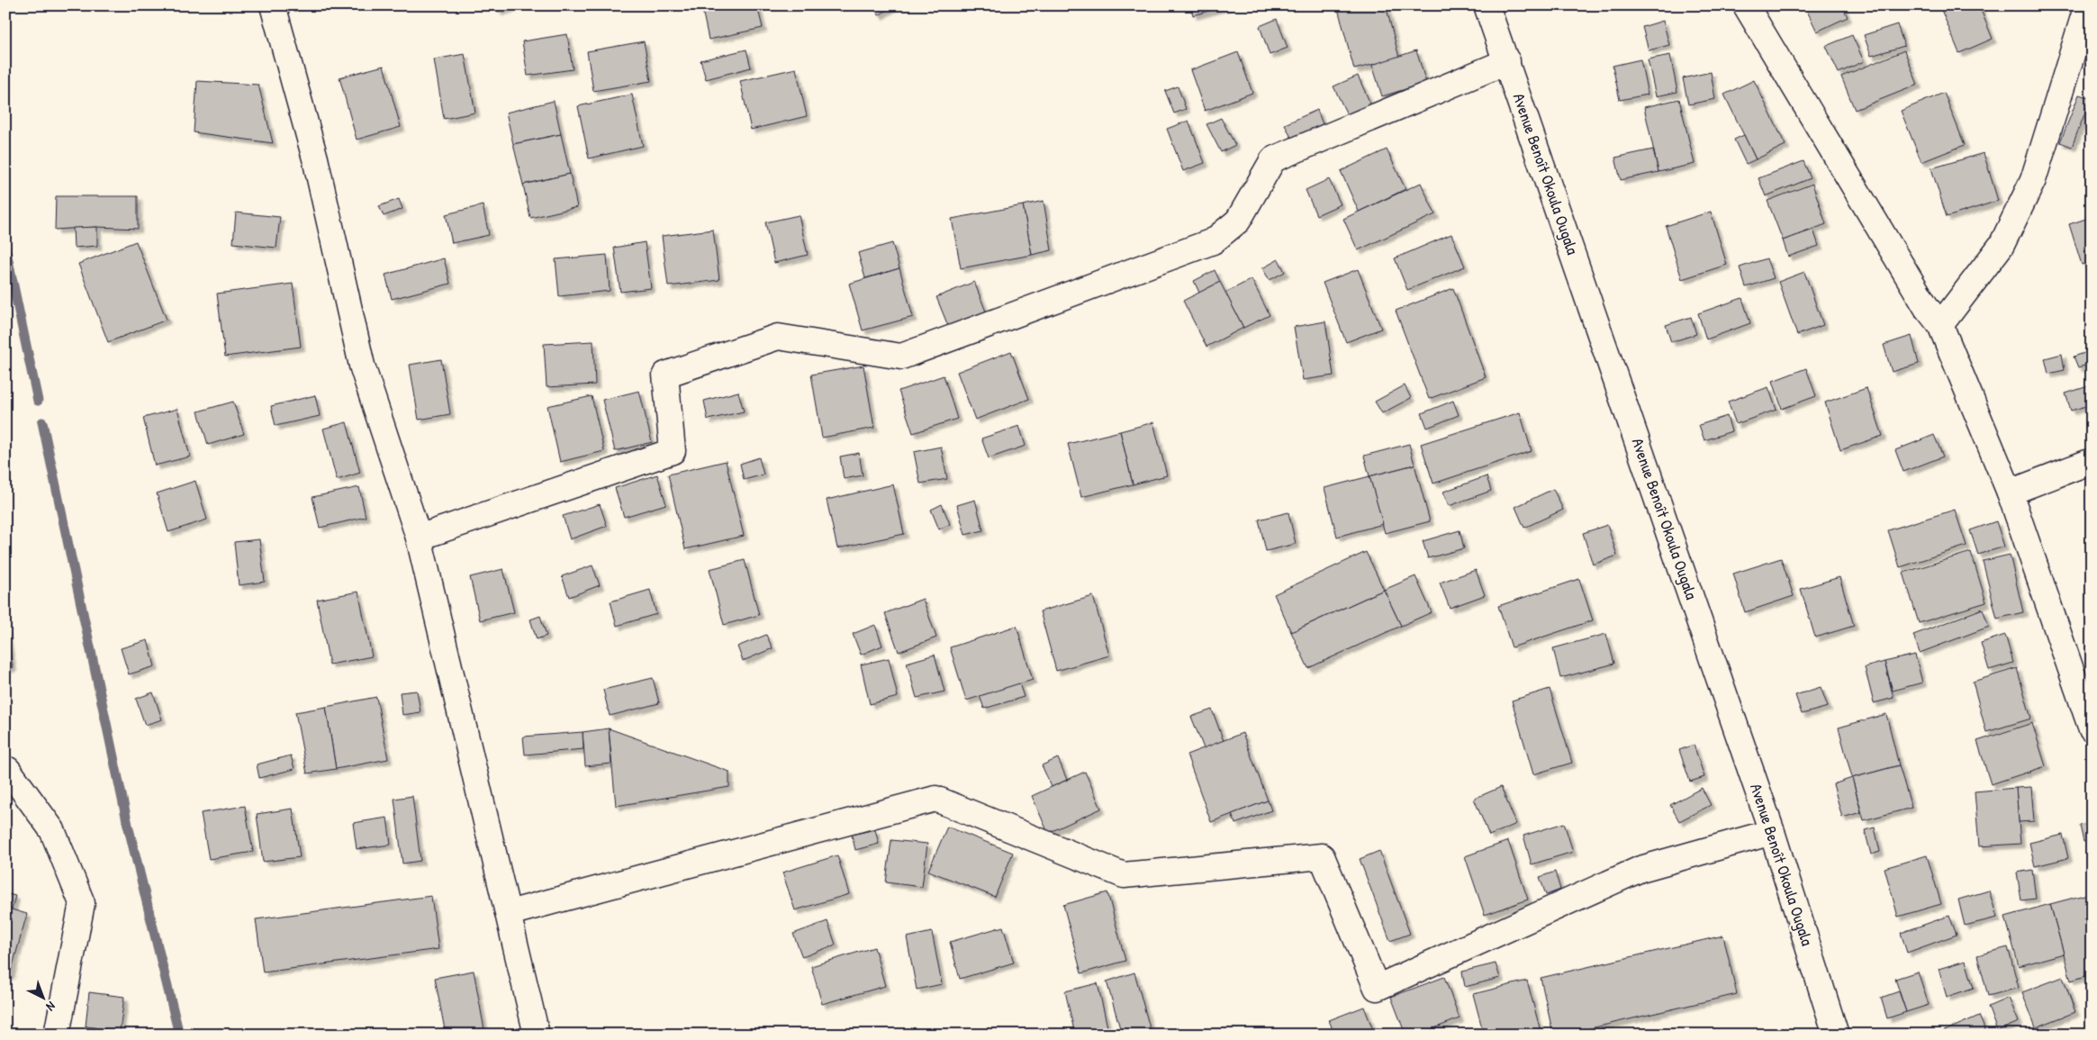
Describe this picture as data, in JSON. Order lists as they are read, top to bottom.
{
  "streets": {
    "street": ["Avenue Benoît Okoula Ougala"]
  },
  "north": "bottom right"
}
